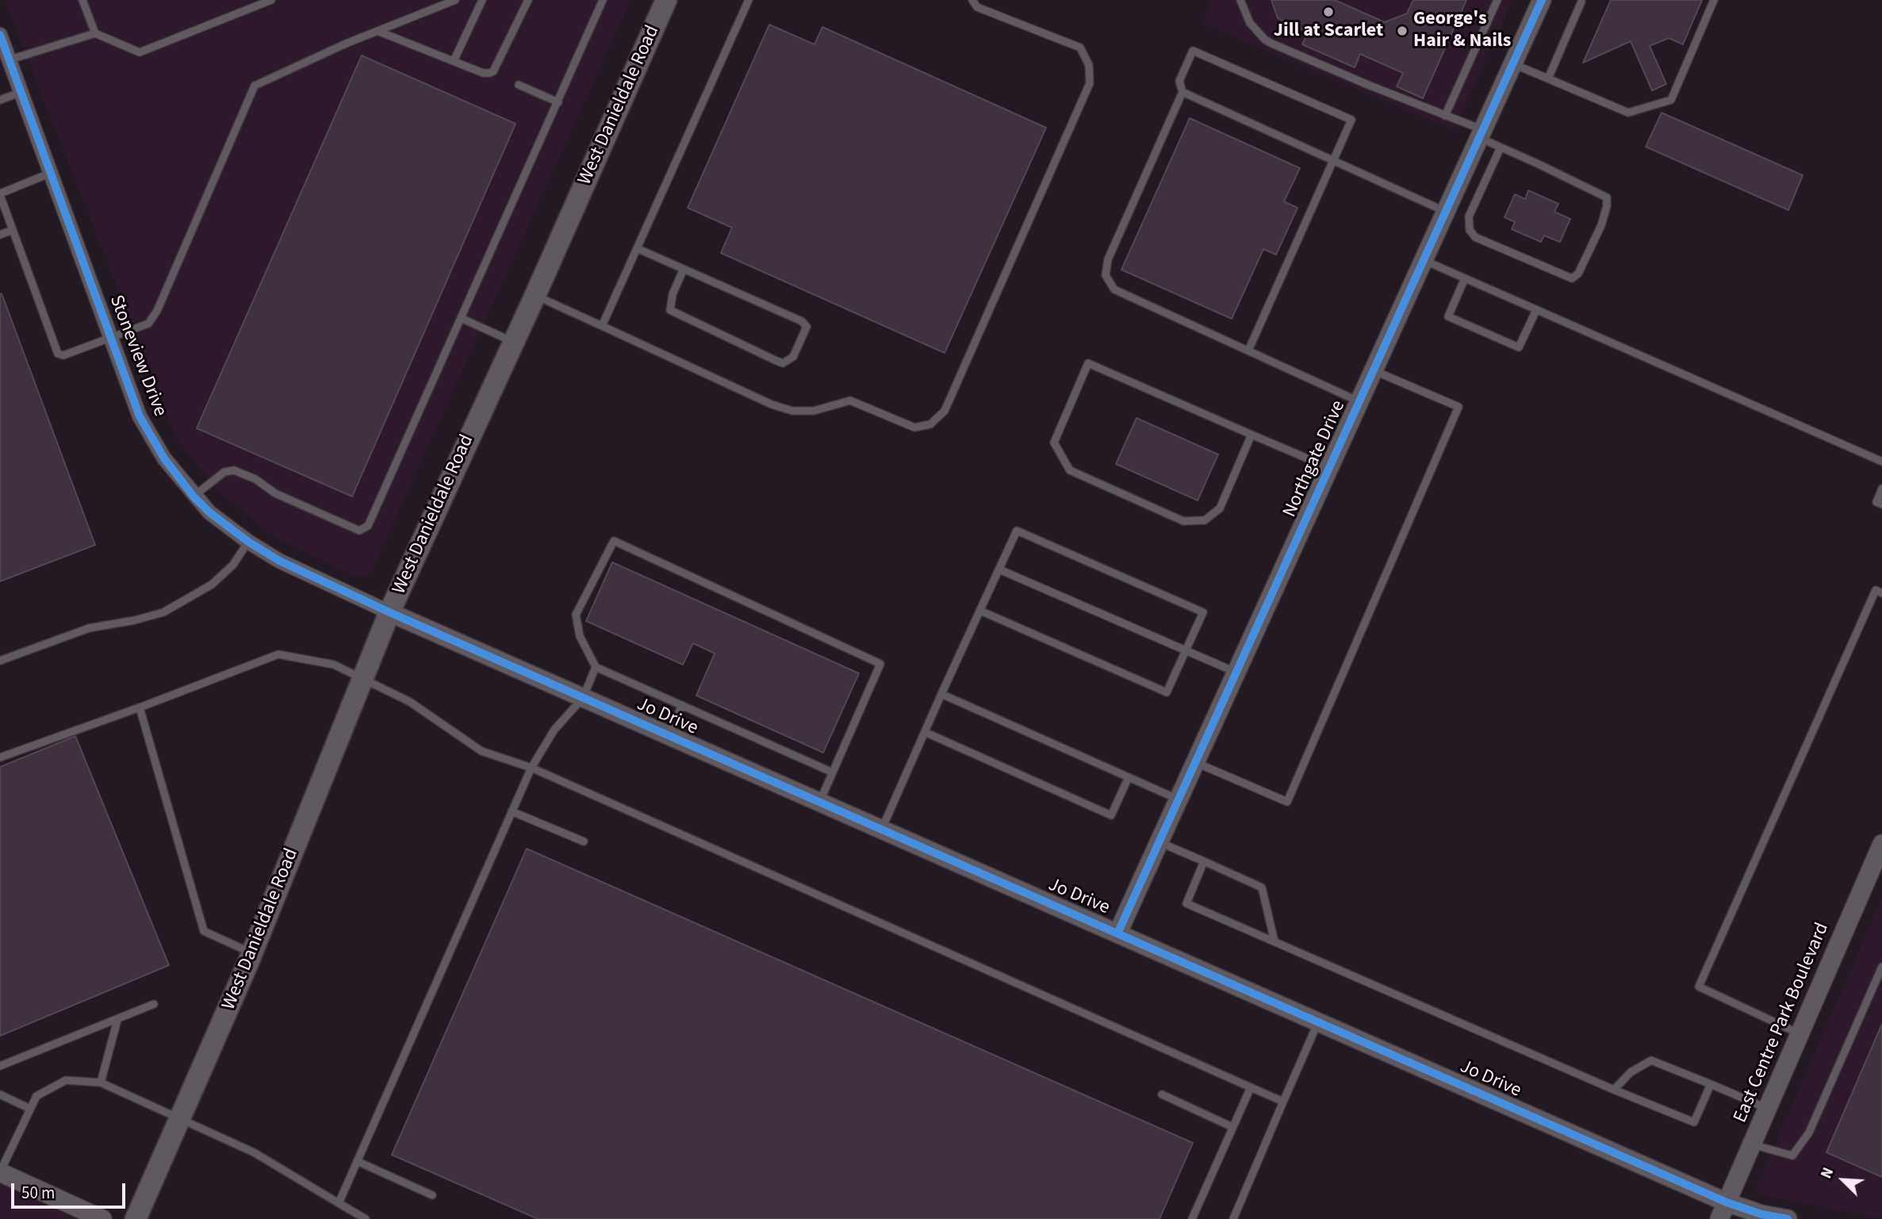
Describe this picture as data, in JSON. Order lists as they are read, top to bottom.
{
  "streets": {
    "main road": ["West Danieldale Road"],
    "street": [
      "Stoneview Drive",
      "Northgate Drive",
      "Jo Drive",
      "East Centre Park Boulevard"
    ]
  },
  "crossings": [
    ["West Danieldale Road", "Stoneview Drive"],
    ["West Danieldale Road", "Jo Drive"],
    ["Stoneview Drive", "Jo Drive"],
    ["Northgate Drive", "Jo Drive"],
    ["Jo Drive", "East Centre Park Boulevard"]
  ],
  "places": ["Jill at Scarlet", "George's Hair & Nails"],
  "scale_bar": "50 m",
  "north": "top left"
}
